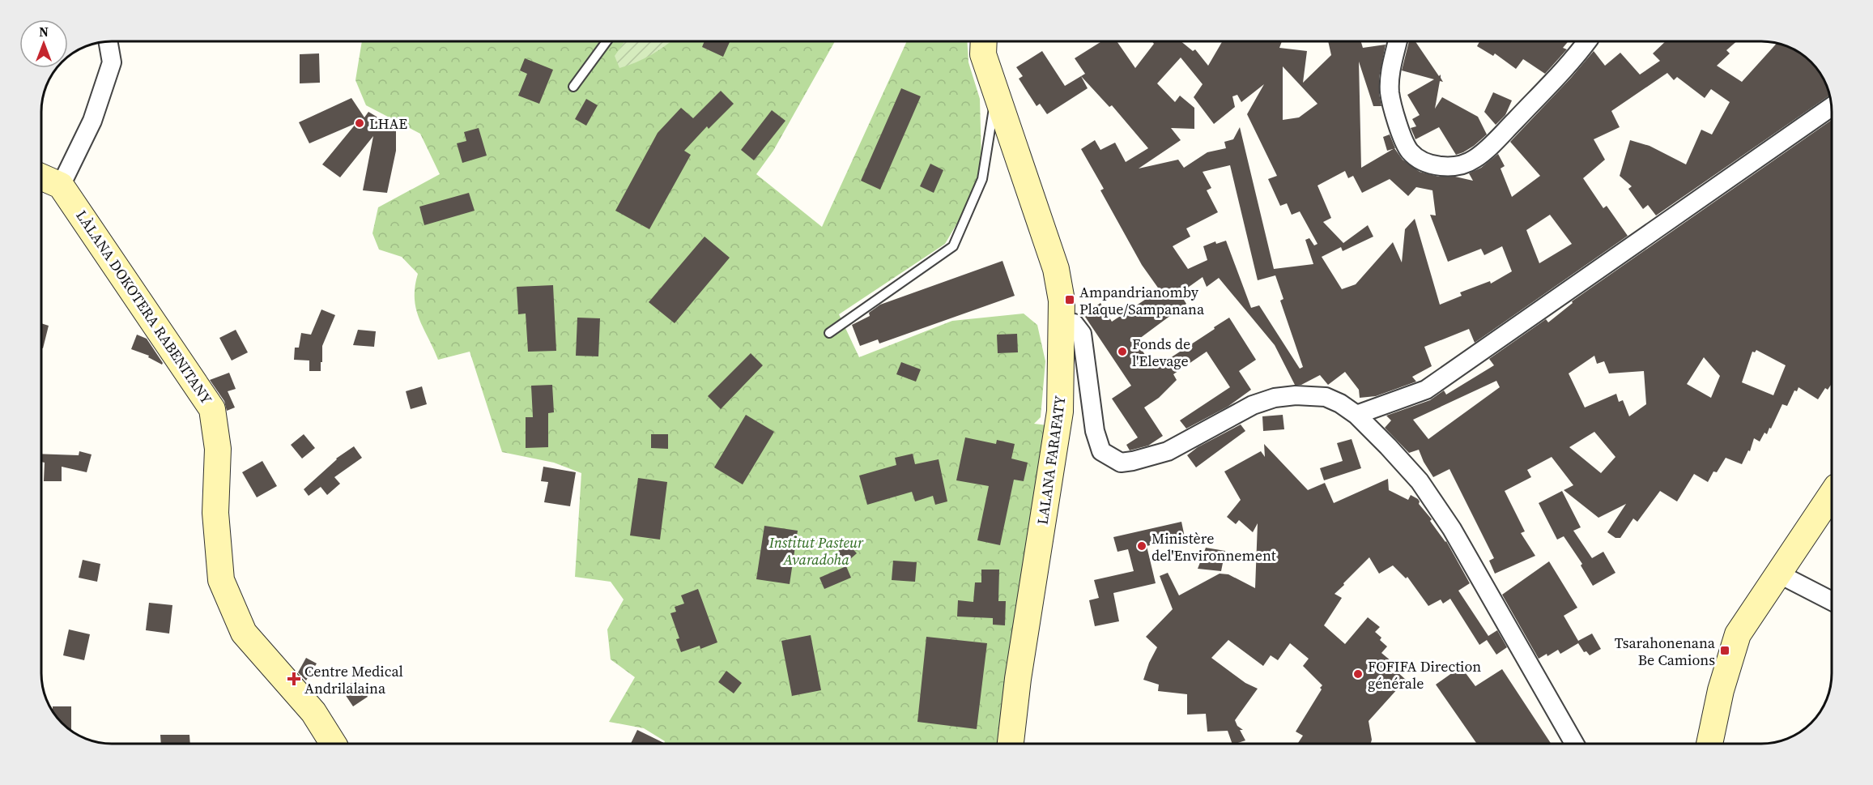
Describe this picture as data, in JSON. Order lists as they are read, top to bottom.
{
  "streets": {
    "street": ["LÀLANA DOKOTERA RABENITANY", "LALANA FARAFATY"]
  },
  "parks": ["Institut Pasteur Avaradoha"],
  "places": {
    "other": [
      "LHAE",
      "Fonds de l'Elevage",
      "Ministère del'Environnement",
      "FOFIFA Direction générale"
    ],
    "transit": ["Ampandrianomby Plaque/Sampanana", "Tsarahonenana Be Camions"],
    "health": ["Centre Medical Andrilalaina"]
  },
  "north": "top"
}
